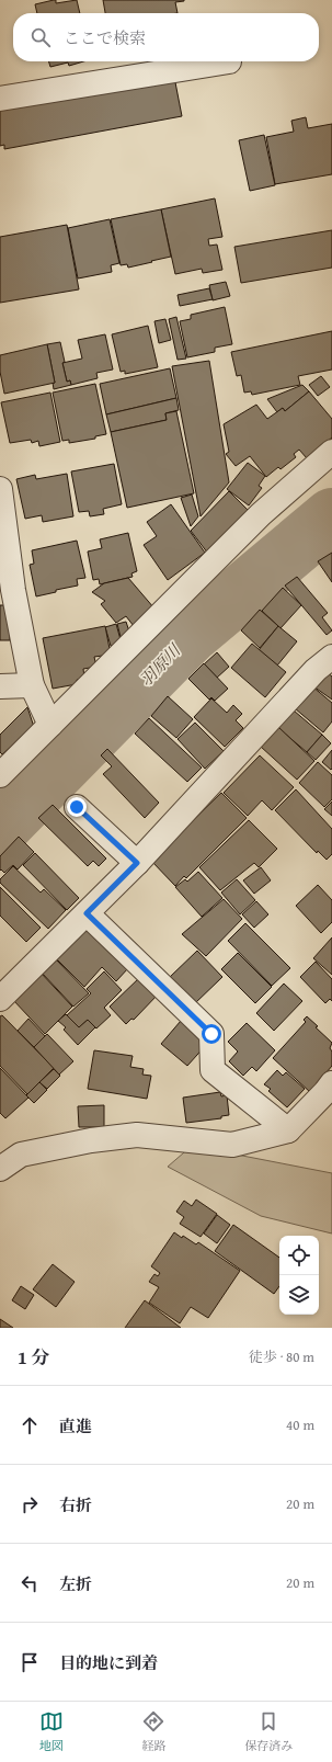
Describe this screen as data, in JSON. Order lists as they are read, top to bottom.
{
  "water": ["羽原川"],
  "page": {
    "search": "ここで検索",
    "heading": ["1 分", "徒歩 · 80 m"],
    "list": [
      ["直進", "40 m"],
      ["右折", "20 m"],
      ["左折", "20 m"],
      "目的地に到着"
    ],
    "nav": ["地図", "経路", "保存済み"]
  }
}
